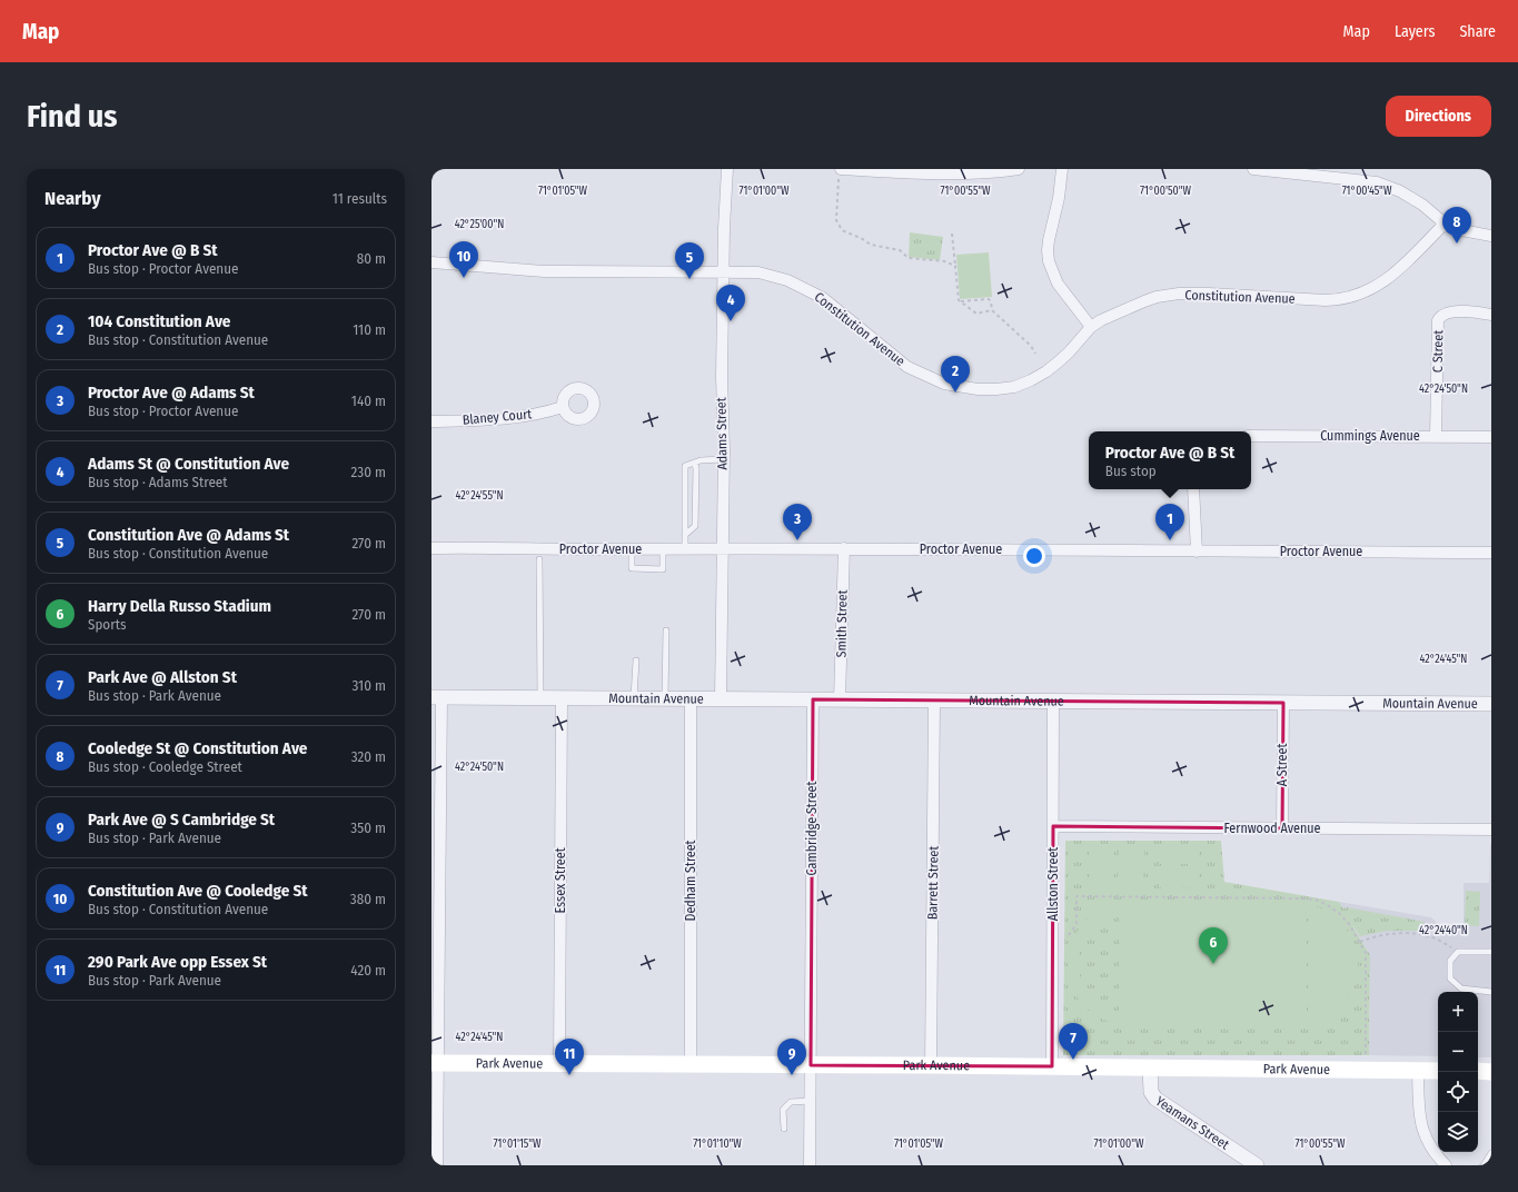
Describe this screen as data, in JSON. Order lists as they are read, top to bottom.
{
  "streets": {
    "main road": ["Park Avenue"],
    "street": [
      "Constitution Avenue",
      "C Street",
      "Blaney Court",
      "Adams Street",
      "Cummings Avenue",
      "Proctor Avenue",
      "Smith Street",
      "Mountain Avenue",
      "A Street",
      "Cambridge Street",
      "Fernwood Avenue",
      "Essex Street",
      "Dedham Street",
      "Barrett Street",
      "Allston Street",
      "Yeamans Street"
    ]
  },
  "crossings": [
    ["Constitution Avenue", "Adams Street"],
    ["C Street", "Cummings Avenue"],
    ["Adams Street", "Proctor Avenue"],
    ["Adams Street", "Mountain Avenue"],
    ["Proctor Avenue", "Smith Street"],
    ["Smith Street", "Mountain Avenue"],
    ["Mountain Avenue", "A Street"],
    ["Mountain Avenue", "Cambridge Street"],
    ["Mountain Avenue", "Essex Street"],
    ["Mountain Avenue", "Dedham Street"],
    ["Mountain Avenue", "Barrett Street"],
    ["Mountain Avenue", "Allston Street"],
    ["A Street", "Fernwood Avenue"],
    ["Cambridge Street", "Park Avenue"],
    ["Fernwood Avenue", "Allston Street"],
    ["Essex Street", "Park Avenue"],
    ["Dedham Street", "Park Avenue"],
    ["Barrett Street", "Park Avenue"],
    ["Allston Street", "Park Avenue"],
    ["Park Avenue", "Yeamans Street"]
  ],
  "page": {
    "header": "Map",
    "nav": ["Map", "Layers", "Share"],
    "buttons": "Directions",
    "title": "Find us",
    "heading": ["Nearby", "11 results"],
    "pins": [
      "8",
      "10",
      "5",
      "4",
      "2",
      "1",
      "3",
      "6",
      "7",
      "9",
      "11"
    ],
    "list": [
      {
        "mark": "1",
        "name": "Proctor Ave @ B St",
        "note": "Bus stop · Proctor Avenue",
        "value": "80 m"
      },
      {
        "mark": "2",
        "name": "104 Constitution Ave",
        "note": "Bus stop · Constitution Avenue",
        "value": "110 m"
      },
      {
        "mark": "3",
        "name": "Proctor Ave @ Adams St",
        "note": "Bus stop · Proctor Avenue",
        "value": "140 m"
      },
      {
        "mark": "4",
        "name": "Adams St @ Constitution Ave",
        "note": "Bus stop · Adams Street",
        "value": "230 m"
      },
      {
        "mark": "5",
        "name": "Constitution Ave @ Adams St",
        "note": "Bus stop · Constitution Avenue",
        "value": "270 m"
      },
      {
        "mark": "6",
        "name": "Harry Della Russo Stadium",
        "note": "Sports",
        "value": "270 m"
      },
      {
        "mark": "7",
        "name": "Park Ave @ Allston St",
        "note": "Bus stop · Park Avenue",
        "value": "310 m"
      },
      {
        "mark": "8",
        "name": "Cooledge St @ Constitution Ave",
        "note": "Bus stop · Cooledge Street",
        "value": "320 m"
      },
      {
        "mark": "9",
        "name": "Park Ave @ S Cambridge St",
        "note": "Bus stop · Park Avenue",
        "value": "350 m"
      },
      {
        "mark": "10",
        "name": "Constitution Ave @ Cooledge St",
        "note": "Bus stop · Constitution Avenue",
        "value": "380 m"
      },
      {
        "mark": "11",
        "name": "290 Park Ave opp Essex St",
        "note": "Bus stop · Park Avenue",
        "value": "420 m"
      }
    ],
    "popup": ["Proctor Ave @ B St", "Bus stop"],
    "map_buttons": ["+", "−"]
  },
  "coordinates": [
    "71°01'05\"W",
    "71°01'00\"W",
    "71°00'55\"W",
    "71°00'50\"W",
    "71°00'45\"W",
    "42°25'00\"N",
    "42°24'50\"N",
    "42°24'55\"N",
    "42°24'45\"N",
    "42°24'40\"N",
    "71°01'15\"W",
    "71°01'10\"W"
  ]
}
